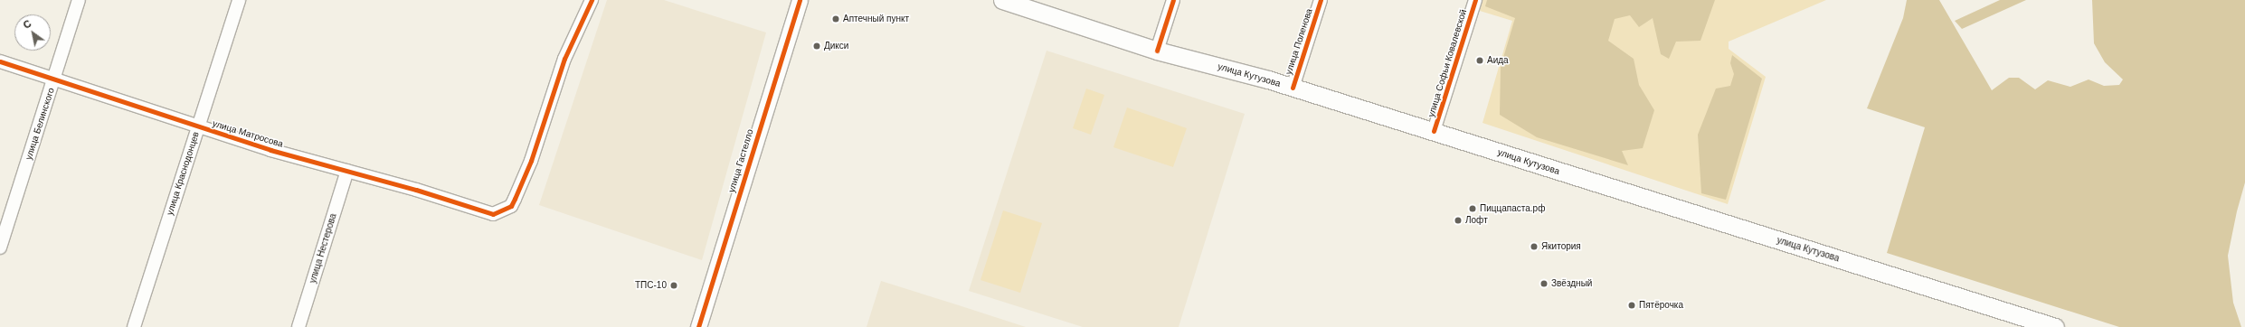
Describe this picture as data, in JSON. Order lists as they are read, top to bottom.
{
  "streets": {
    "main road": ["улица Кутузова"],
    "street": [
      "улица Поленова",
      "улица Софьи Ковалевской",
      "улица Белинского",
      "улица Матросова",
      "улица Гастелло",
      "улица Краснодонцев",
      "улица Нестерова"
    ]
  },
  "crossings": [
    ["улица Поленова", "улица Кутузова"],
    ["улица Софьи Ковалевской", "улица Кутузова"],
    ["улица Белинского", "улица Матросова"],
    ["улица Матросова", "улица Краснодонцев"],
    ["улица Матросова", "улица Нестерова"]
  ],
  "places": [
    "Аптечный пункт",
    "Дикси",
    "Аида",
    "Пиццапаста.рф",
    "Лофт",
    "Якитория",
    "Звёздный",
    "ТПС-10",
    "Пятёрочка"
  ],
  "north": "top left"
}
